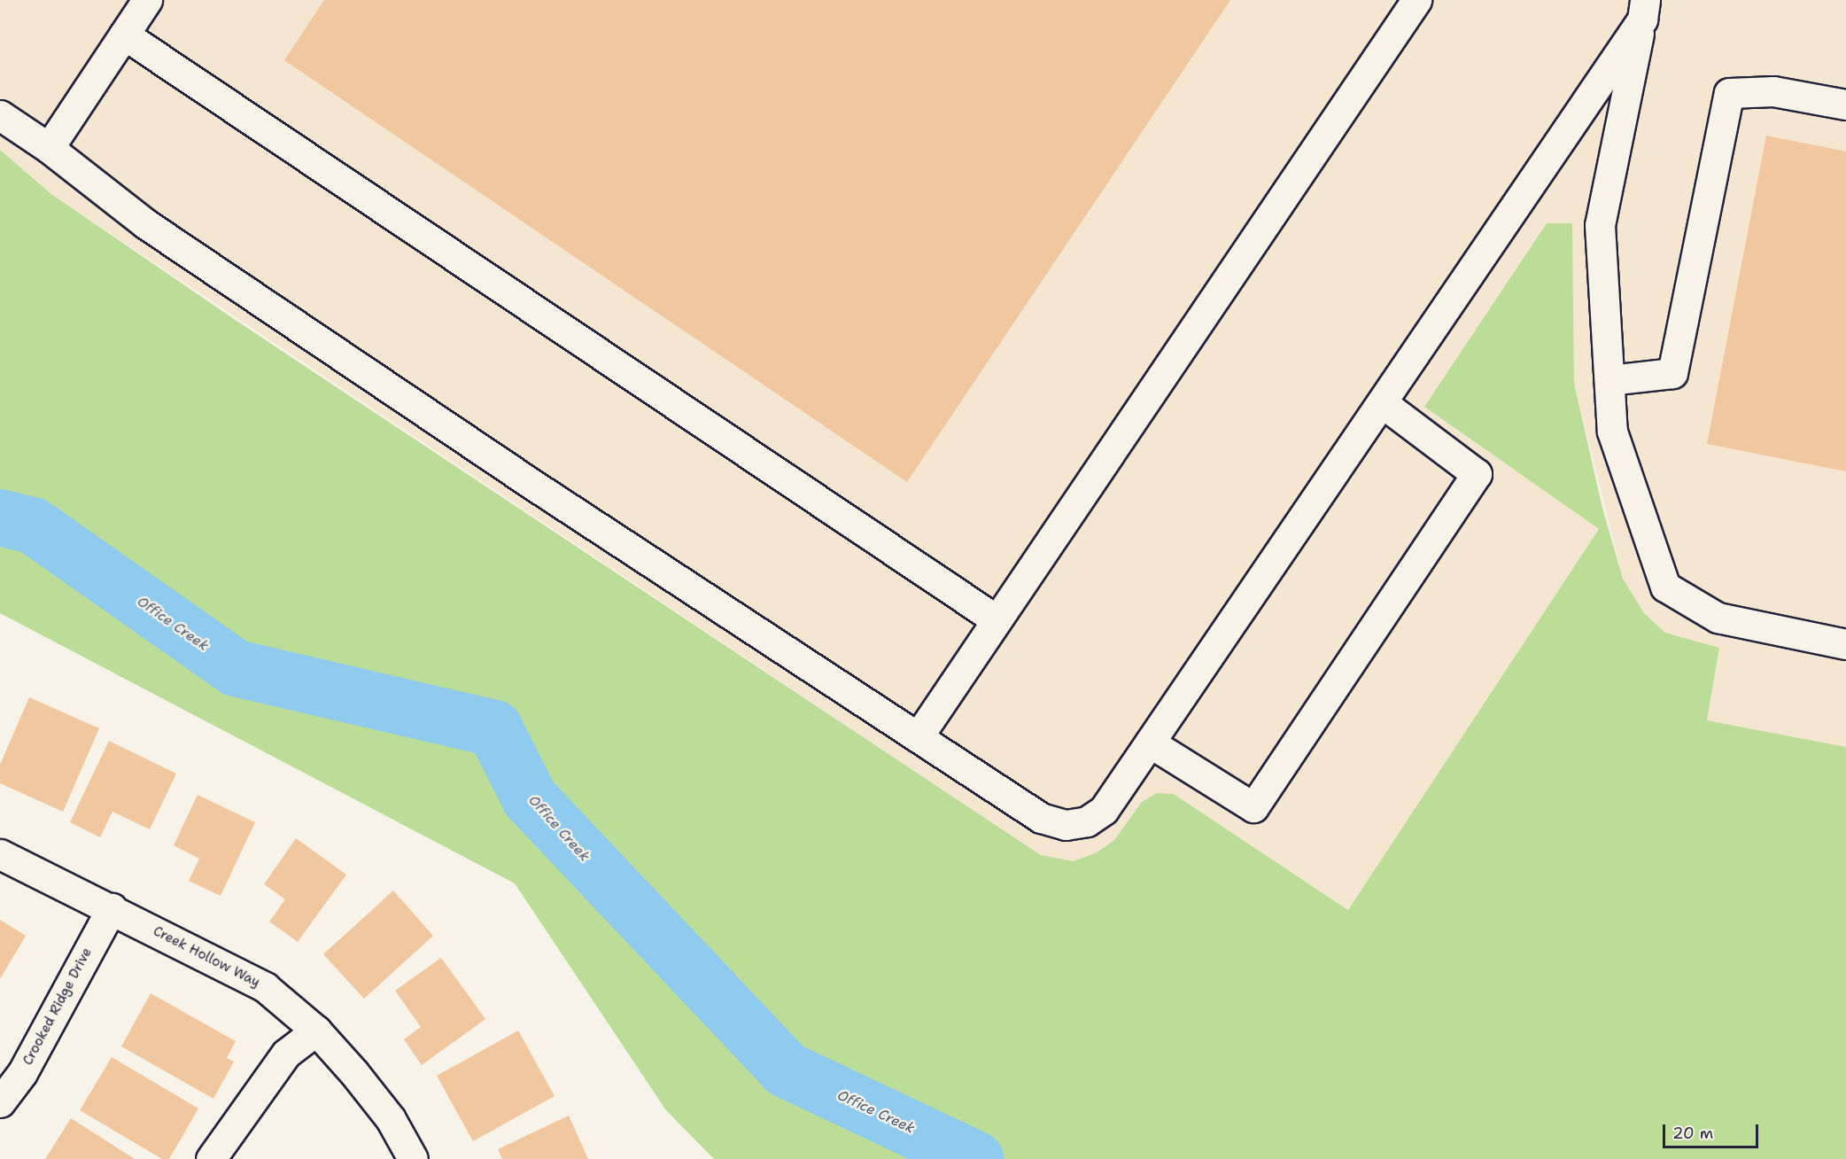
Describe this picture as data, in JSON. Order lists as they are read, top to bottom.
{
  "streets": {
    "street": ["Creek Hollow Way", "Crooked Ridge Drive"]
  },
  "crossings": [
    ["Creek Hollow Way", "Crooked Ridge Drive"]
  ],
  "water": ["Office Creek"],
  "scale_bar": "20 m"
}
